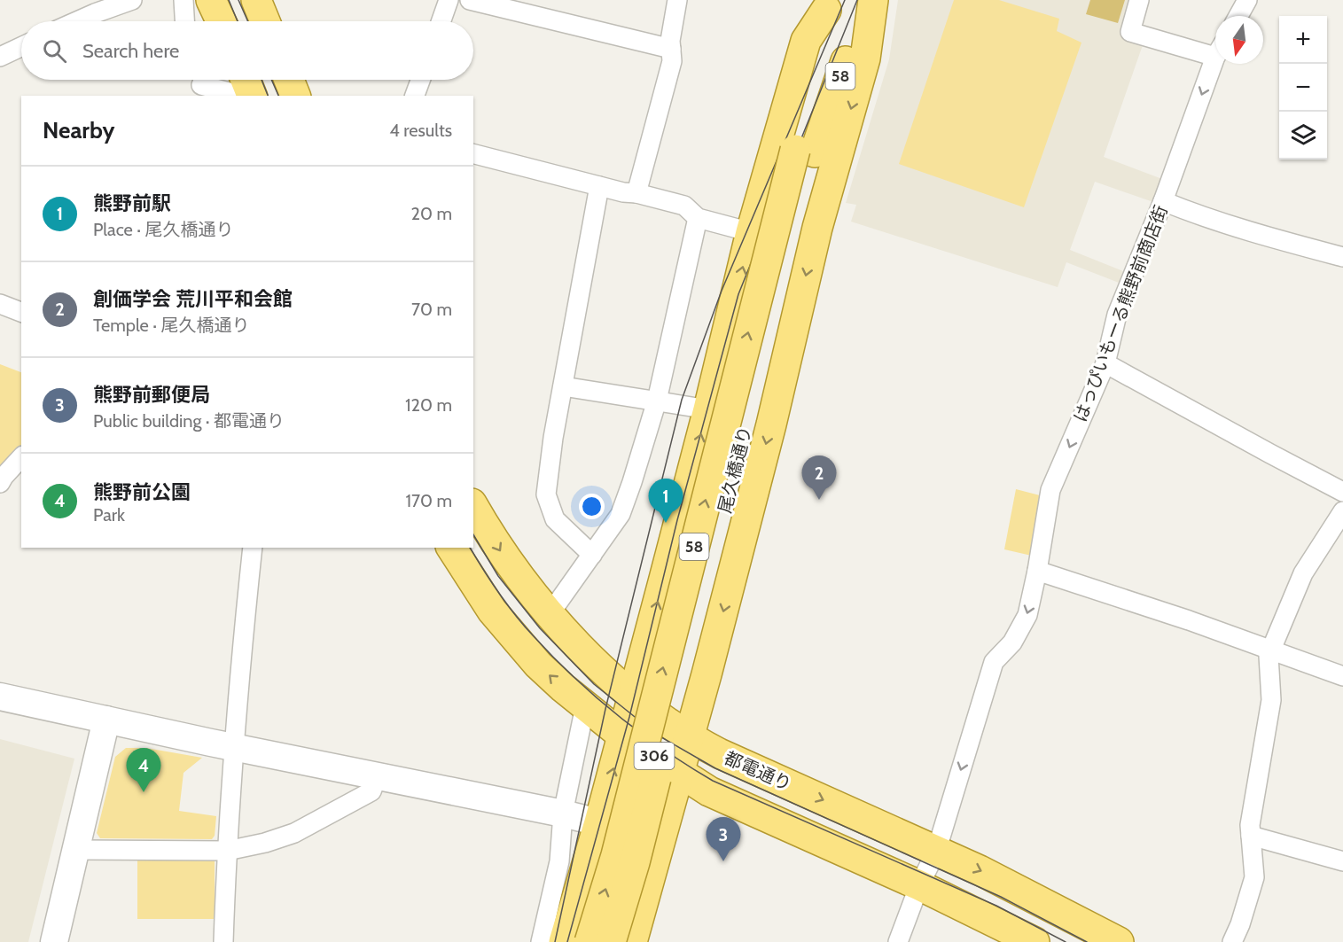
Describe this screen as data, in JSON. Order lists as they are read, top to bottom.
{
  "streets": {
    "main road": [
      "58",
      "尾久橋通り",
      "306",
      "都電通り"
    ],
    "street": ["はっぴいもーる熊野前商店街"]
  },
  "crossings": [
    ["はっぴいもーる熊野前商店街", "306"],
    ["はっぴいもーる熊野前商店街", "都電通り"]
  ],
  "one_way": ["はっぴいもーる熊野前商店街"],
  "north": "bottom",
  "page": {
    "map_buttons": ["+", "−"],
    "search": "Search here",
    "heading": ["Nearby", "4 results"],
    "list": [
      {
        "mark": "1",
        "name": "熊野前駅",
        "note": "Place · 尾久橋通り",
        "value": "20 m"
      },
      {
        "mark": "2",
        "name": "創価学会 荒川平和会館",
        "note": "Temple · 尾久橋通り",
        "value": "70 m"
      },
      {
        "mark": "3",
        "name": "熊野前郵便局",
        "note": "Public building · 都電通り",
        "value": "120 m"
      },
      {
        "mark": "4",
        "name": "熊野前公園",
        "note": "Park",
        "value": "170 m"
      }
    ],
    "pins": [
      "2",
      "1",
      "4",
      "3"
    ]
  }
}
